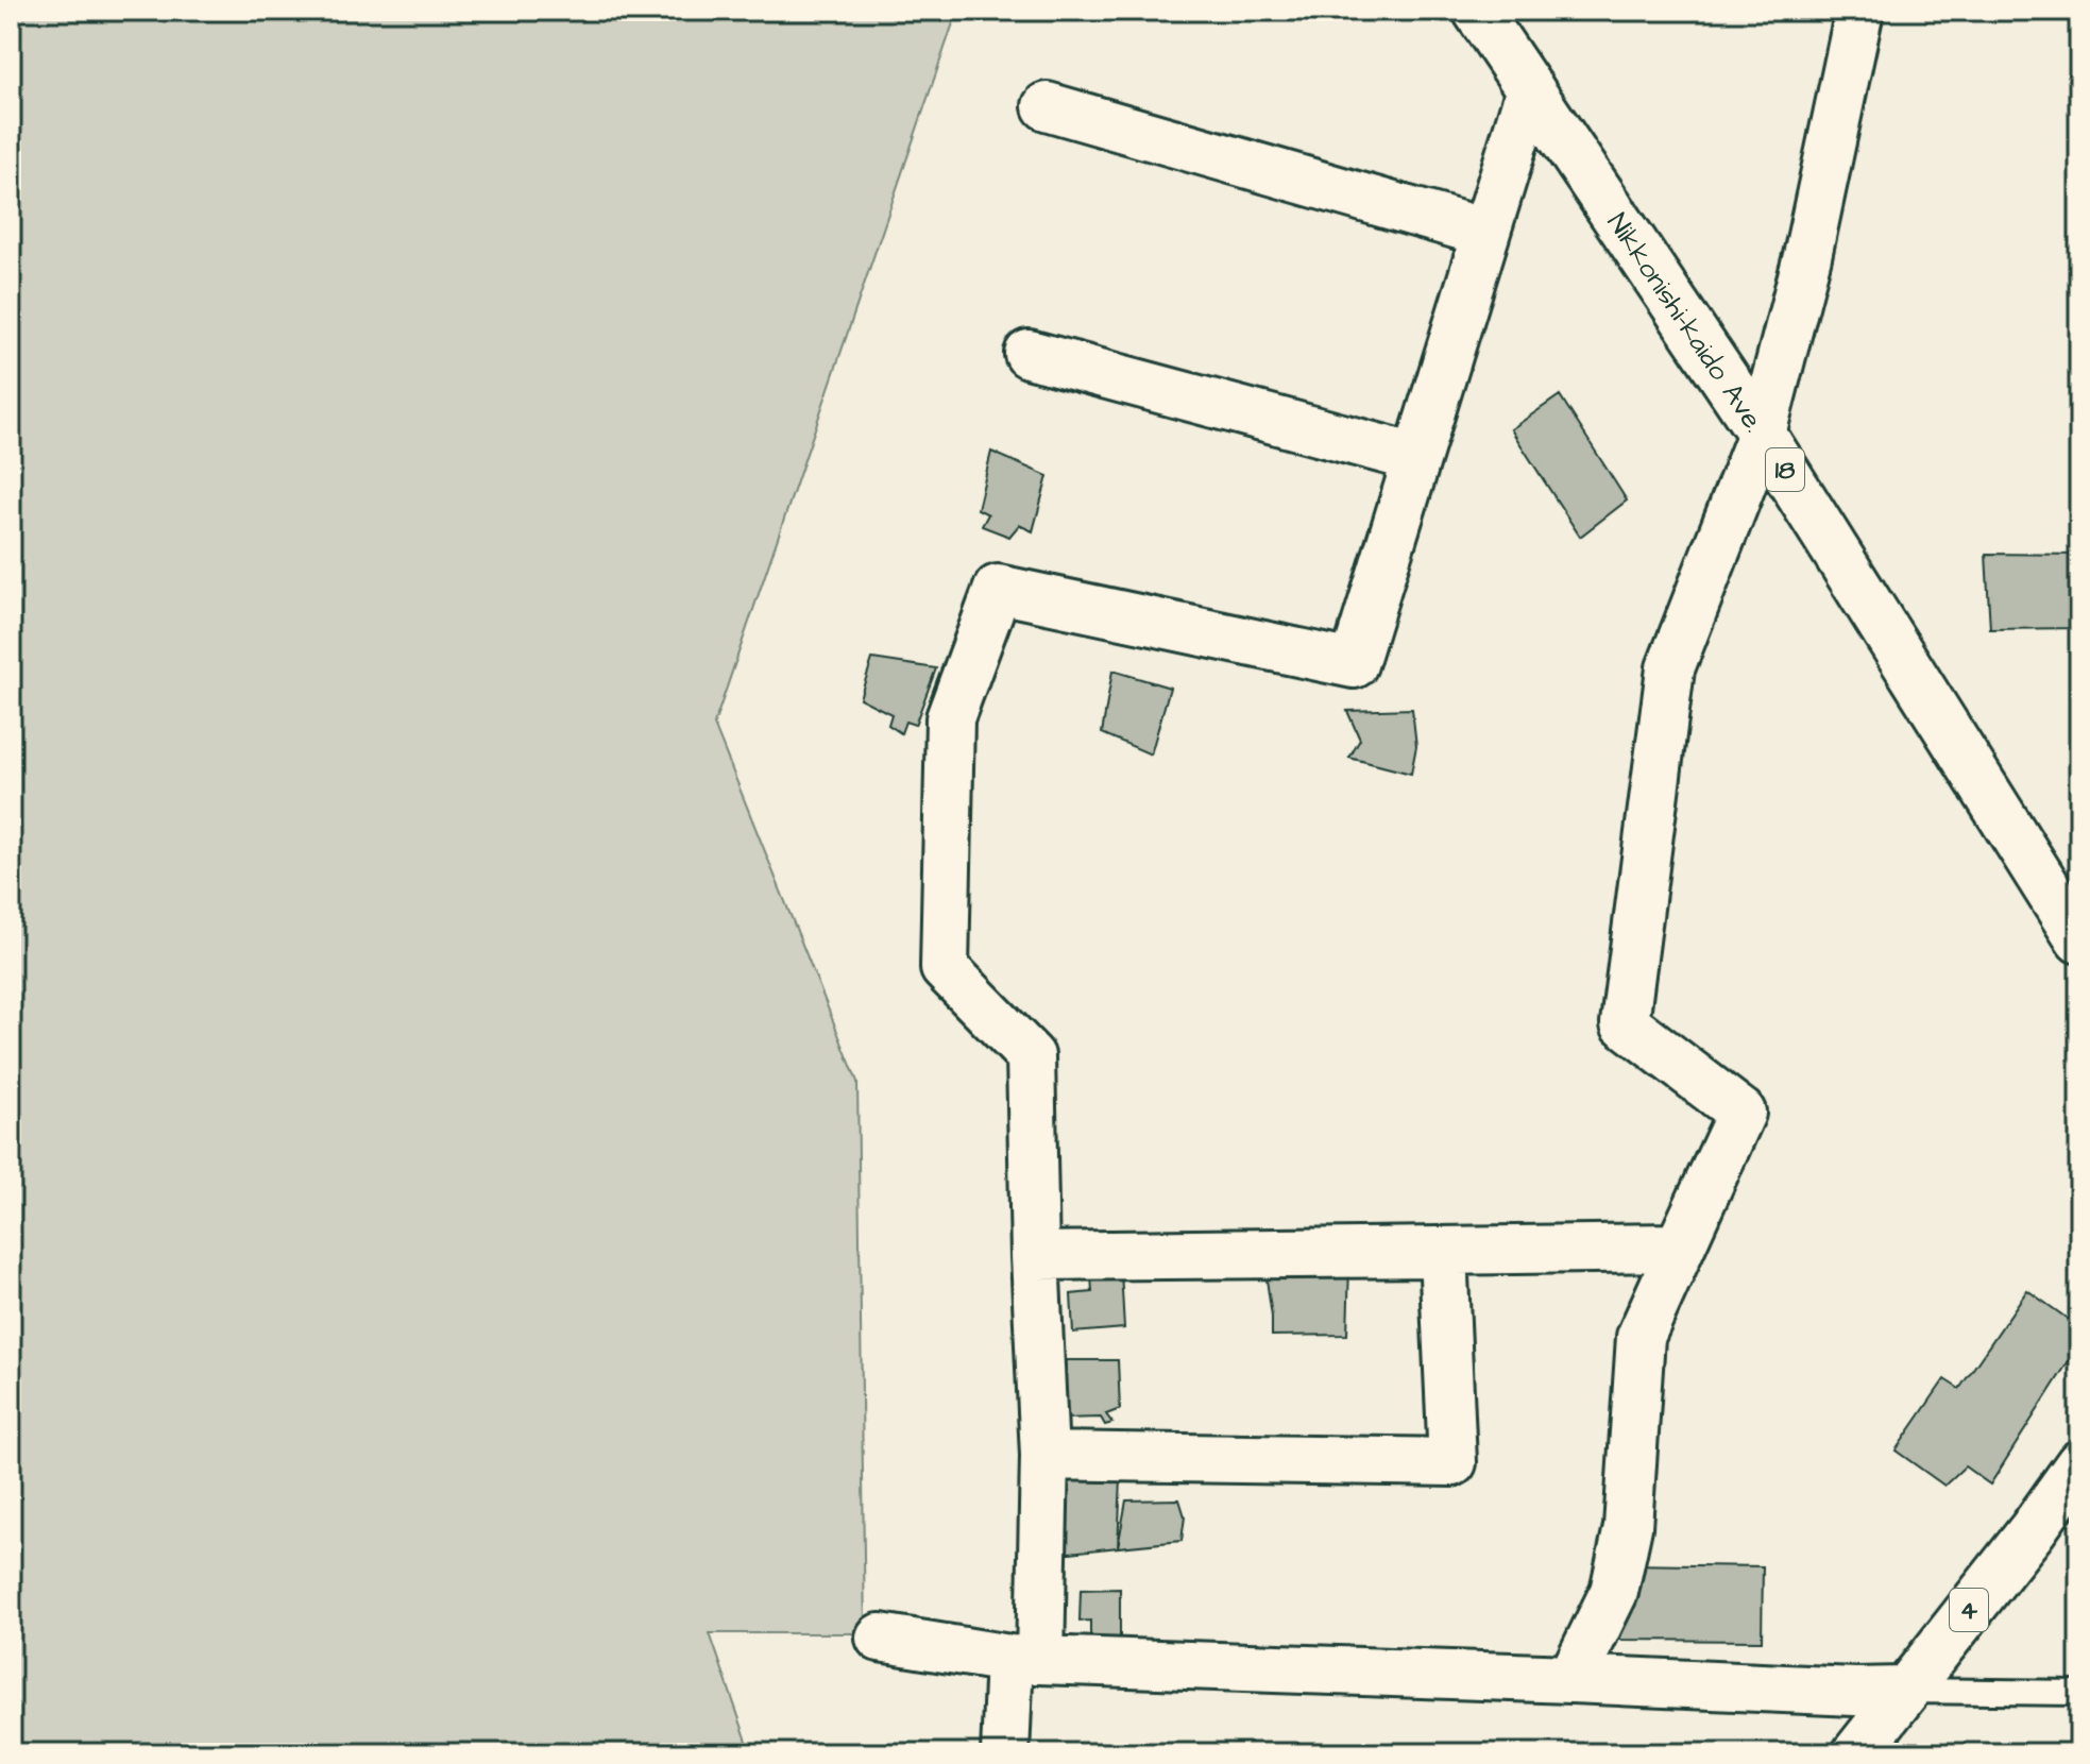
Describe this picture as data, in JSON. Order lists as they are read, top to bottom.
{
  "streets": {
    "main road": ["Nikkonishi-kaido Ave.", "18", "4"]
  }
}
